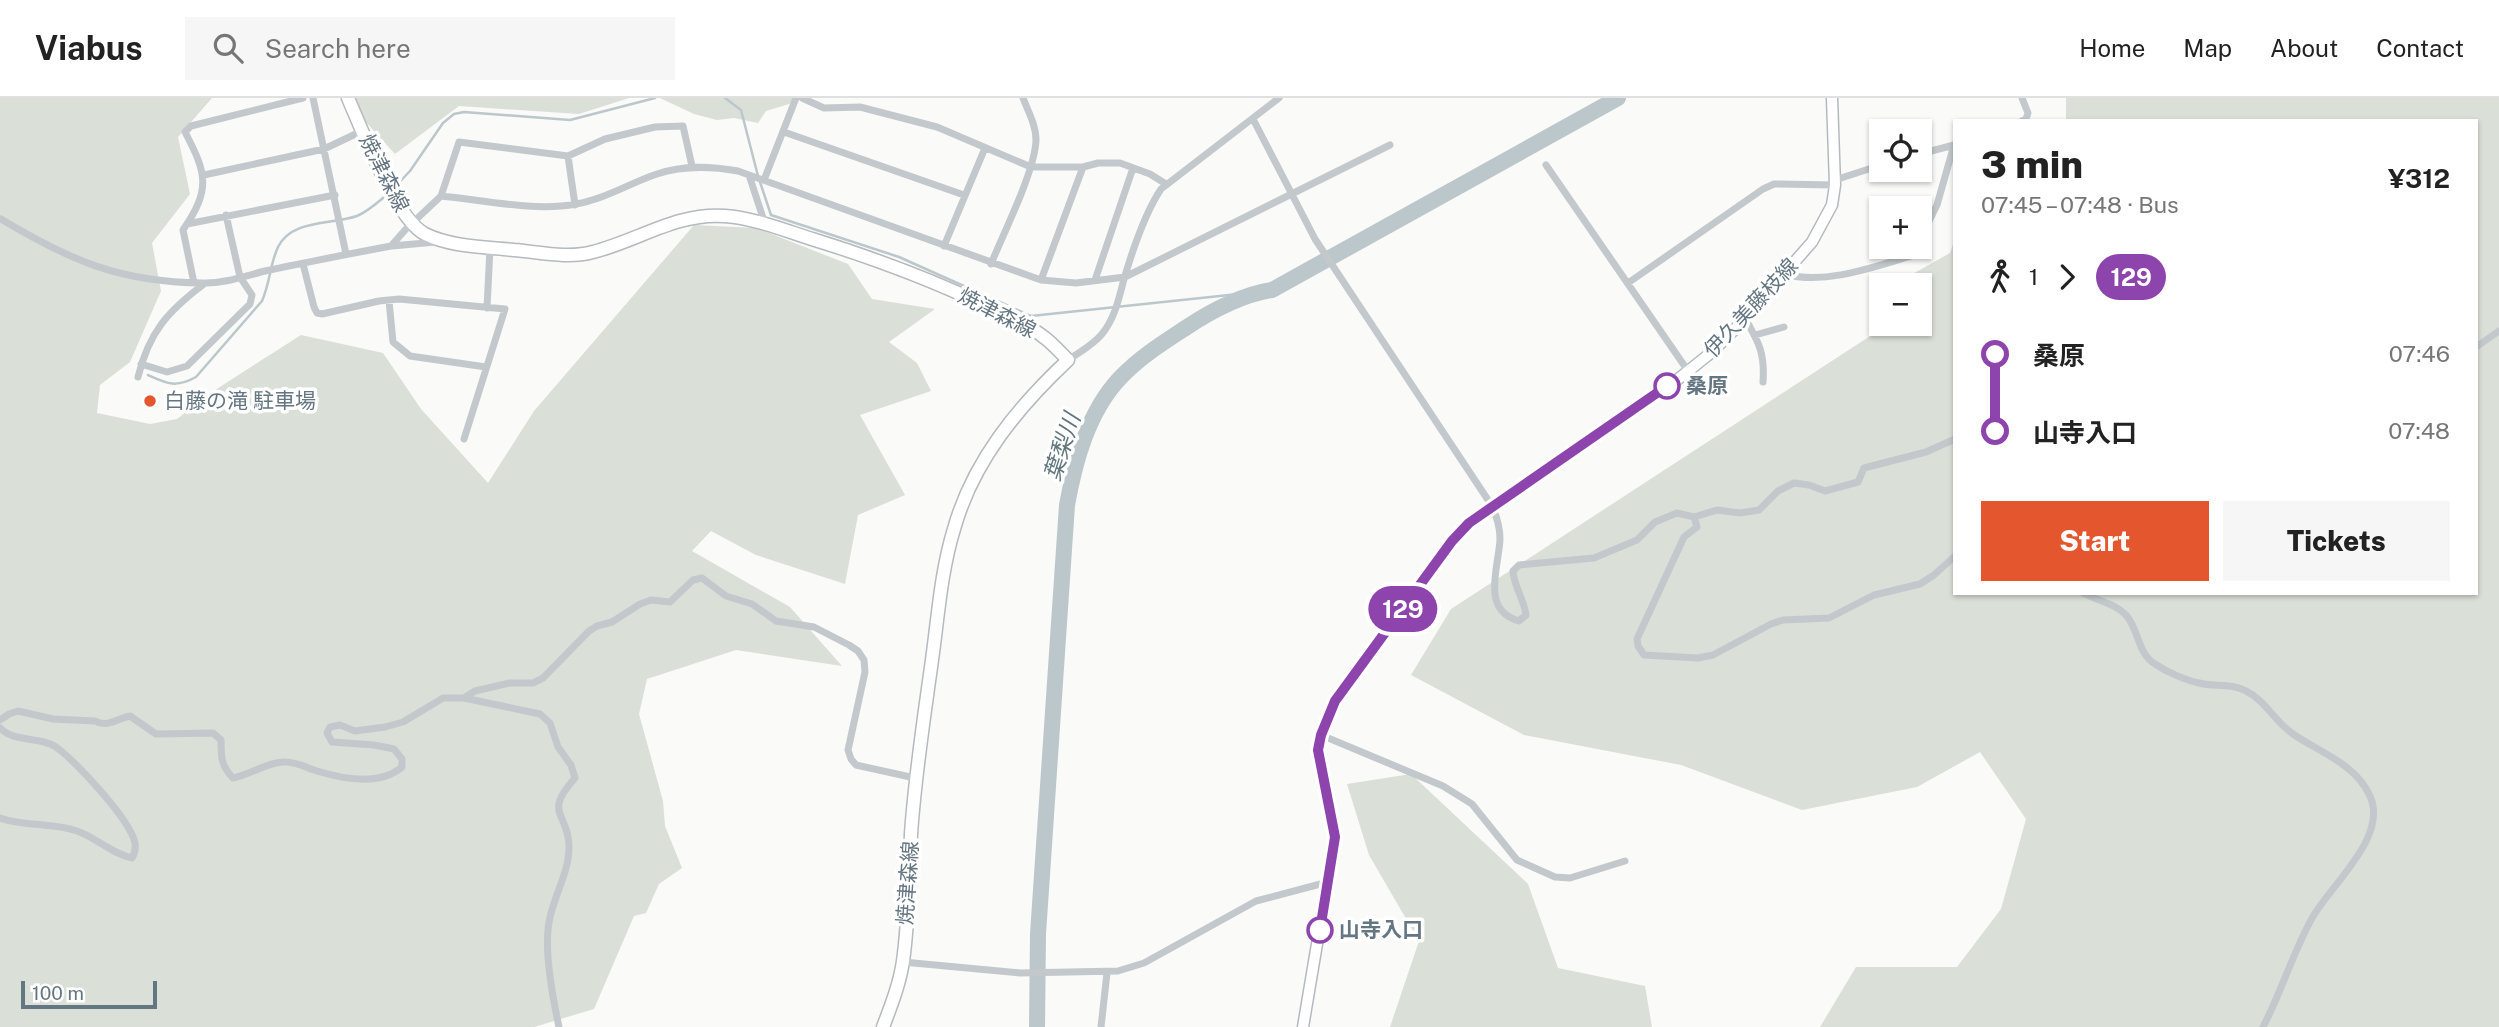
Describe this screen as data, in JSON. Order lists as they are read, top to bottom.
{
  "streets": {
    "main road": ["焼津森線", "伊久美藤枝線"]
  },
  "water": ["葉梨川"],
  "places": ["桑原", "白藤の滝 駐車場", "山寺入口"],
  "lines": ["bus line 129"],
  "scale_bar": "100 m",
  "page": {
    "header": "Viabus",
    "search": "Search here",
    "nav": [
      "Home",
      "Map",
      "About",
      "Contact"
    ],
    "on_map": "129",
    "map_buttons": ["+", "−"],
    "heading": ["3 min", "07:45 – 07:48 · Bus", "¥312"],
    "legs": ["1", "129"],
    "list": [
      {
        "name": "桑原",
        "value": "07:46"
      },
      {
        "name": "山寺入口",
        "value": "07:48"
      }
    ],
    "buttons": ["Start", "Tickets"],
    "scale": "100 m"
  }
}
